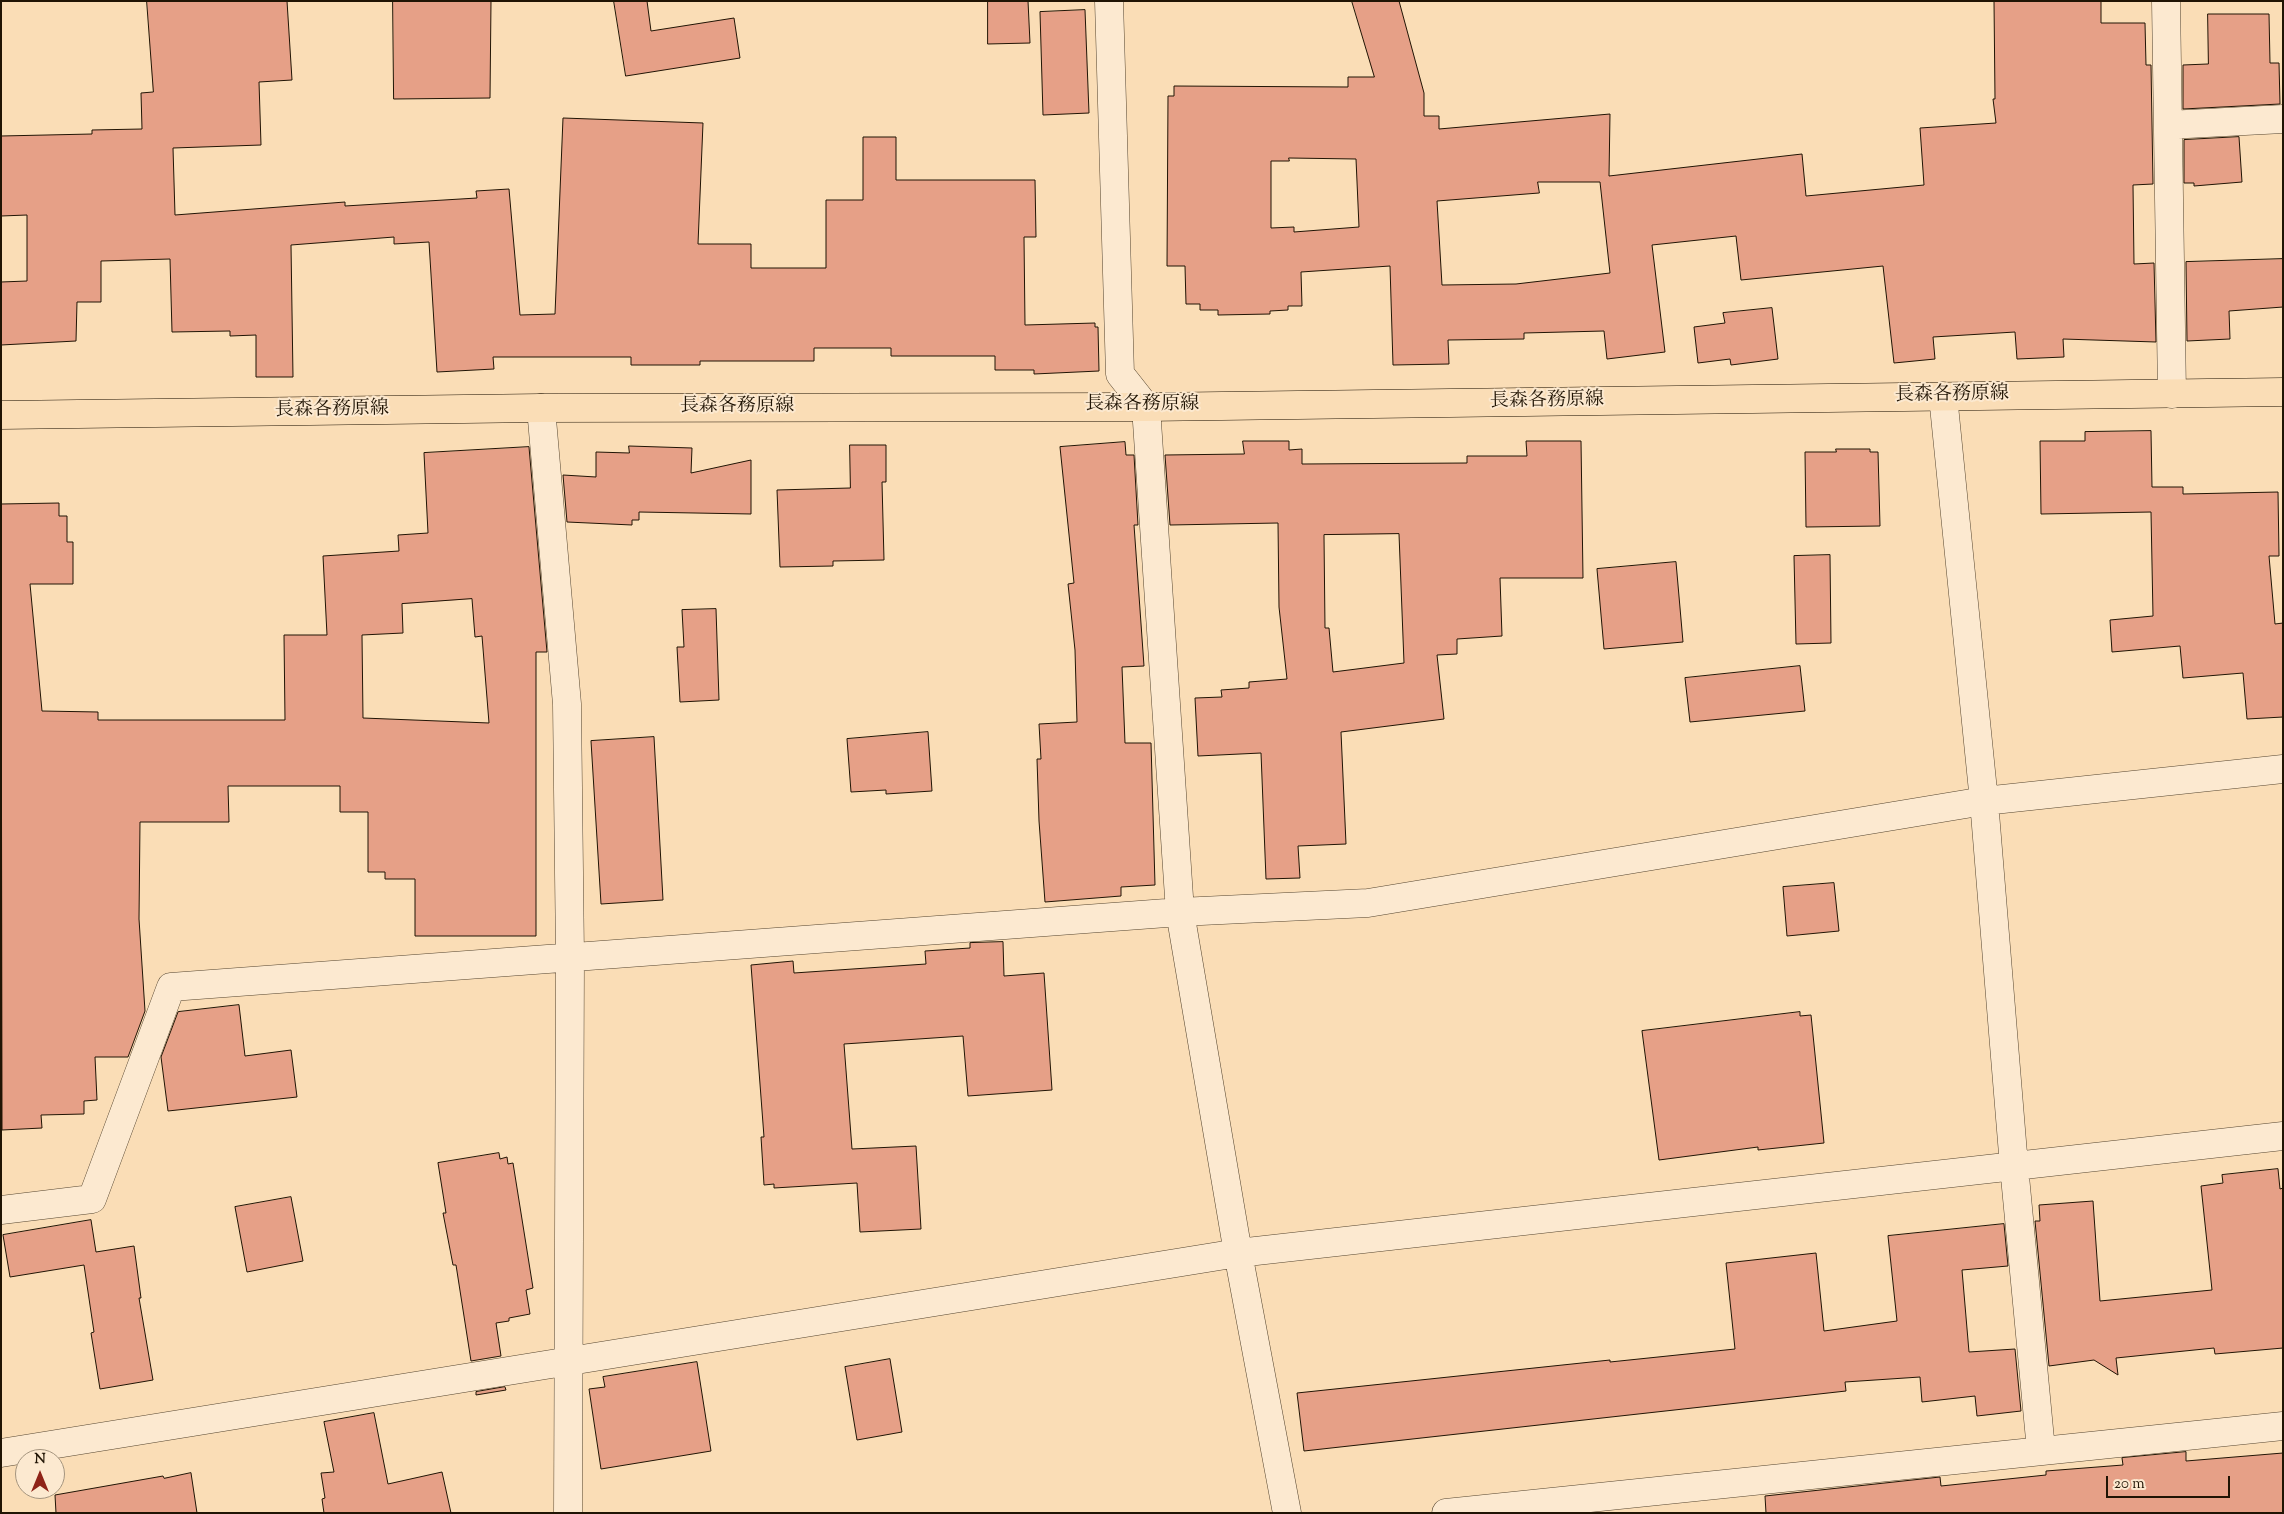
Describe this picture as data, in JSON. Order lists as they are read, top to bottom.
{
  "streets": {
    "main road": ["長森各務原線"]
  },
  "scale_bar": "20 m",
  "north": "top"
}
